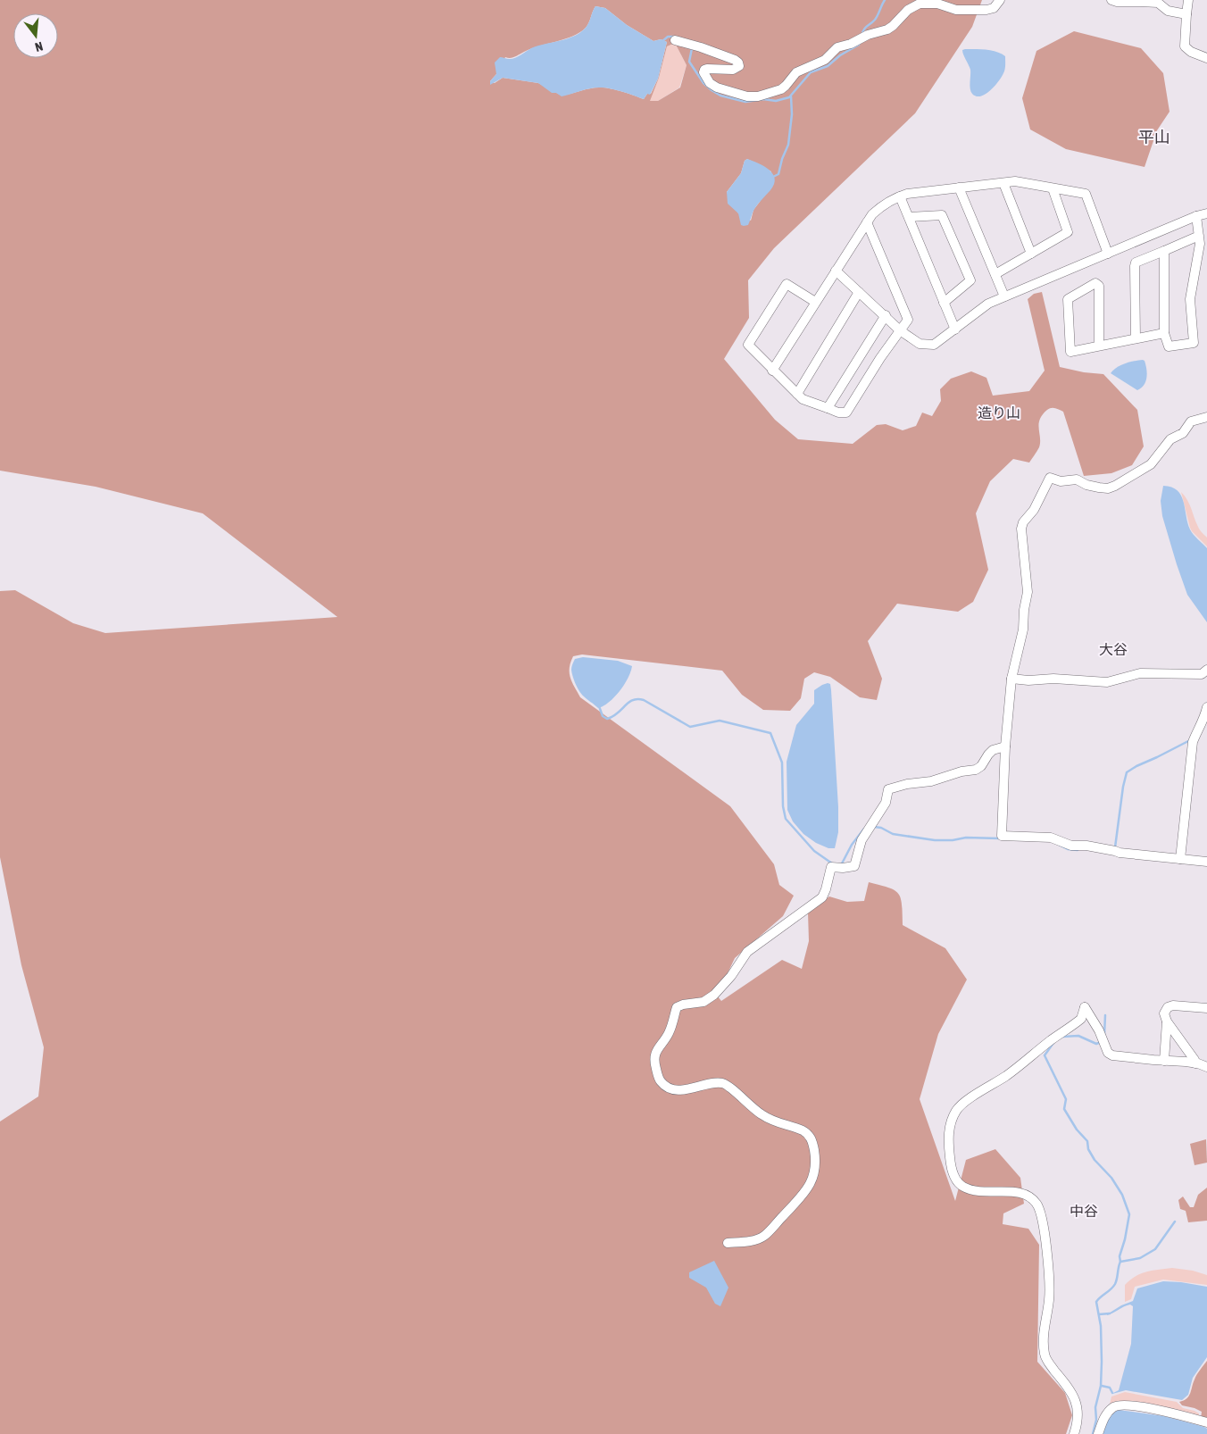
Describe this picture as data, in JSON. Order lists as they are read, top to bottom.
{
  "districts": [
    "平山",
    "造り山",
    "大谷",
    "中谷"
  ],
  "north": "bottom"
}
